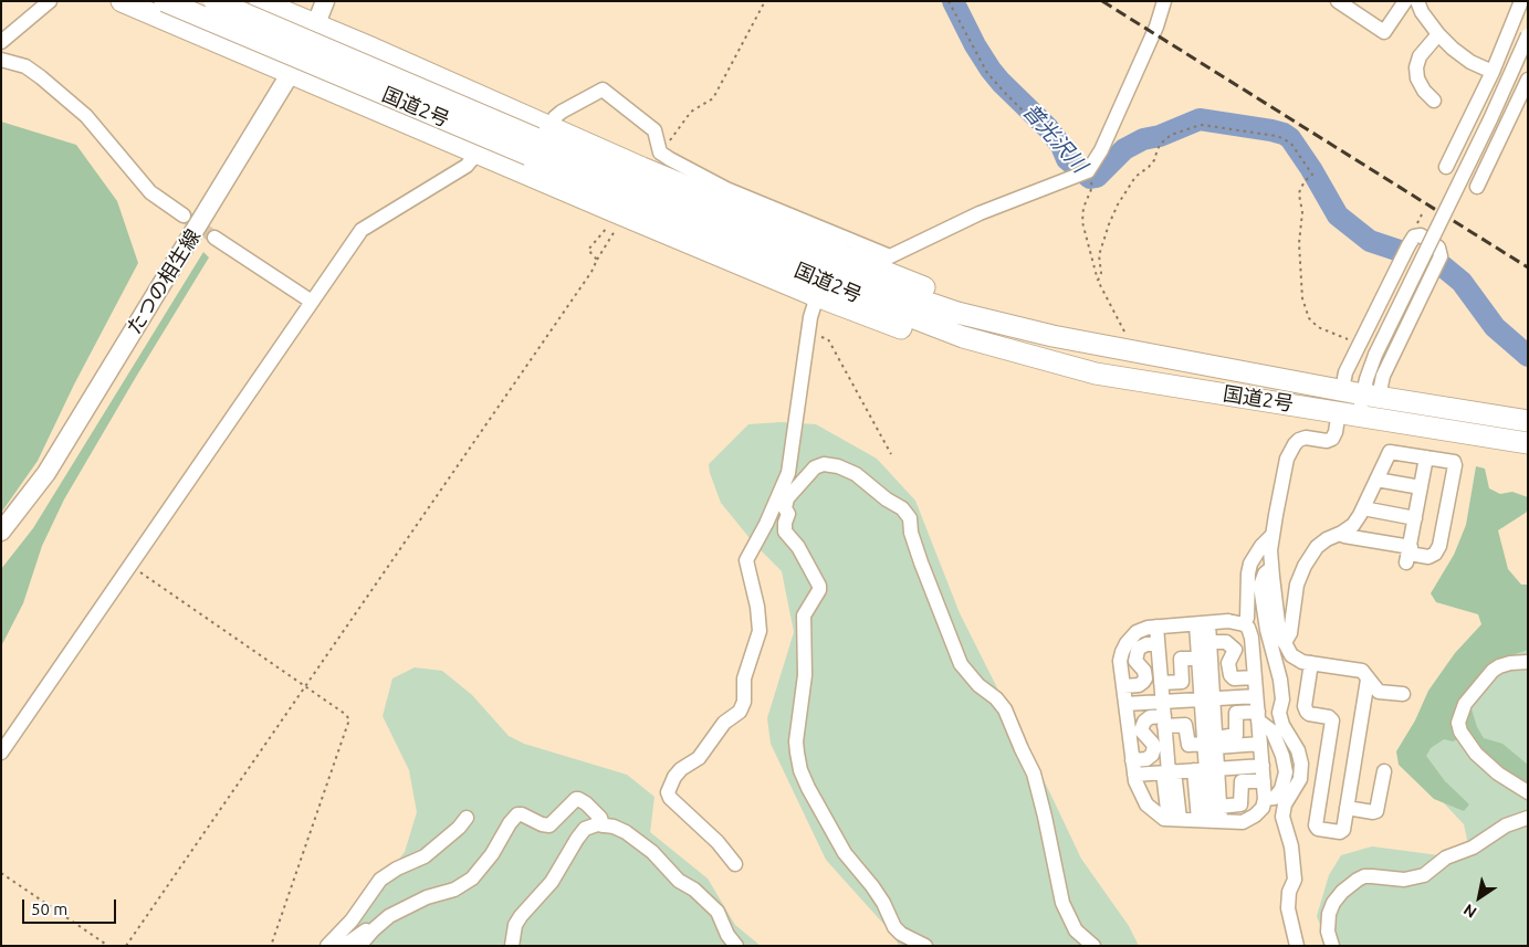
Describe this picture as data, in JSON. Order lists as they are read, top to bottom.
{
  "streets": {
    "highway": ["国道2号"],
    "main road": ["たつの相生線"]
  },
  "water": ["普光沢川"],
  "scale_bar": "50 m",
  "north": "bottom left"
}
